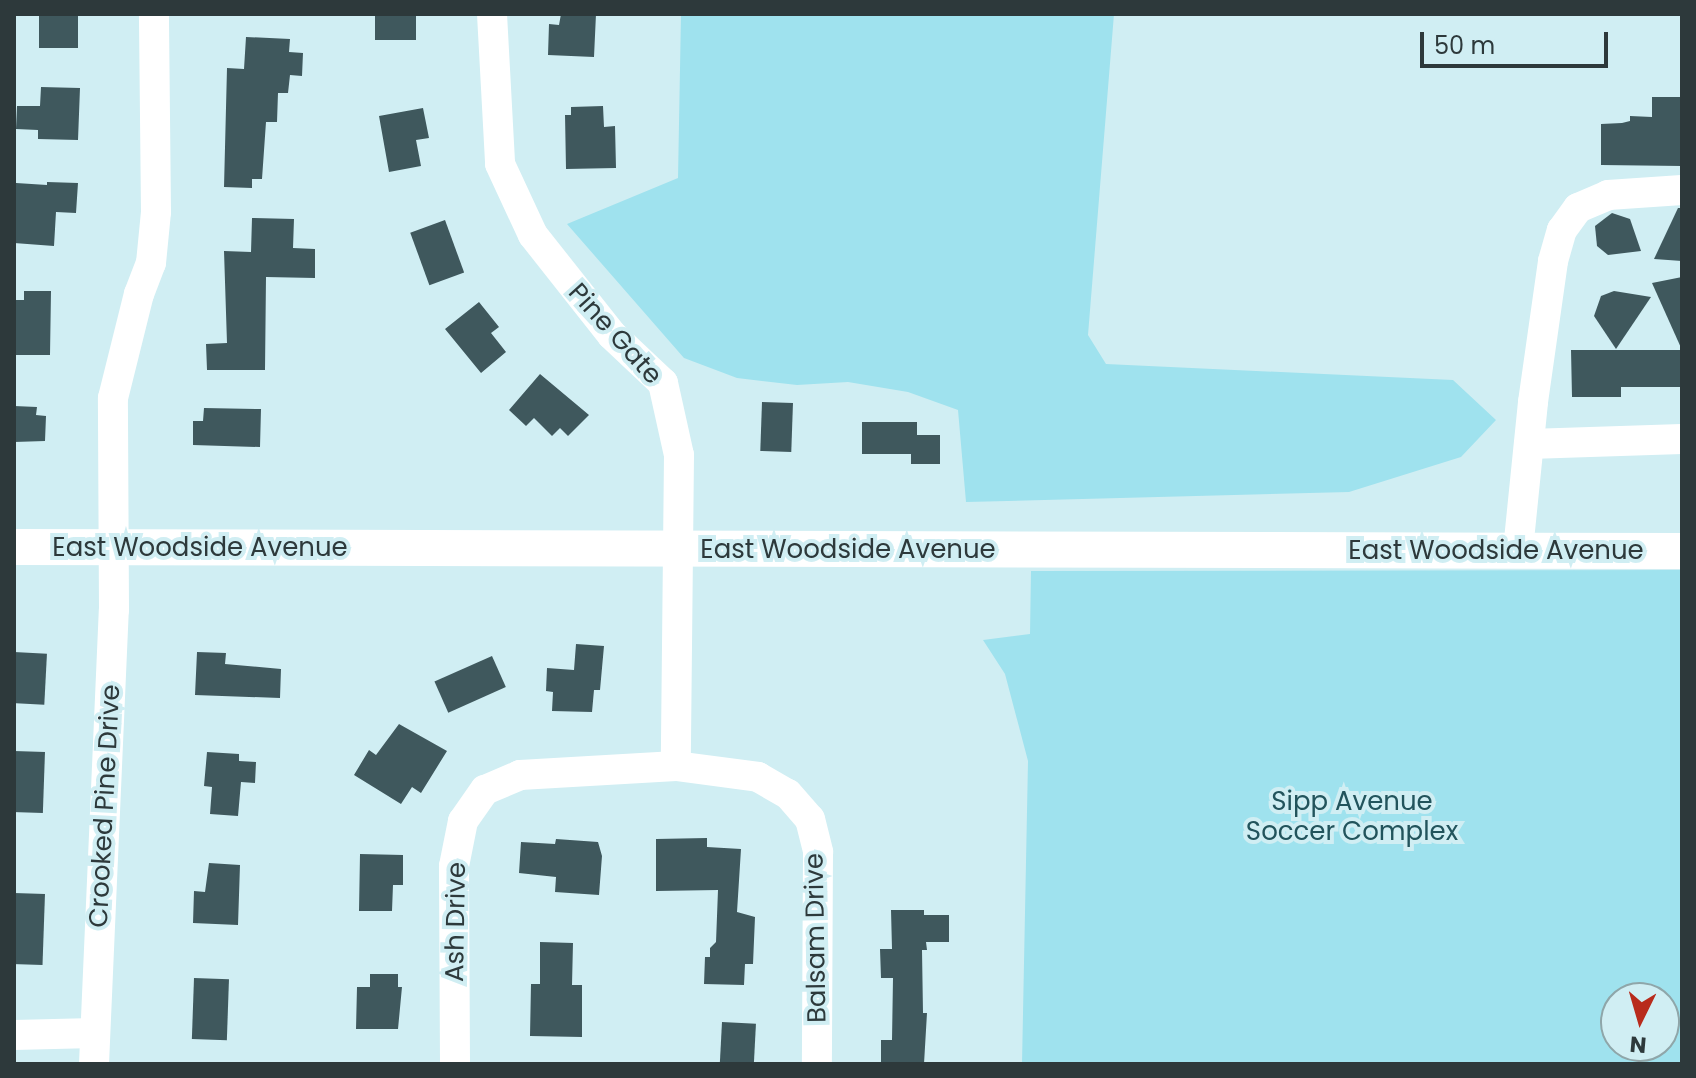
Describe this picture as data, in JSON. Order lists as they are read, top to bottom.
{
  "streets": {
    "main road": ["East Woodside Avenue"],
    "street": [
      "Pine Gate",
      "Crooked Pine Drive",
      "Ash Drive",
      "Balsam Drive"
    ]
  },
  "crossings": [
    ["Pine Gate", "East Woodside Avenue"],
    ["Pine Gate", "Ash Drive"],
    ["Pine Gate", "Balsam Drive"],
    ["East Woodside Avenue", "Crooked Pine Drive"],
    ["Ash Drive", "Balsam Drive"]
  ],
  "parks": ["Sipp Avenue Soccer Complex"],
  "scale_bar": "50 m",
  "north": "bottom"
}
